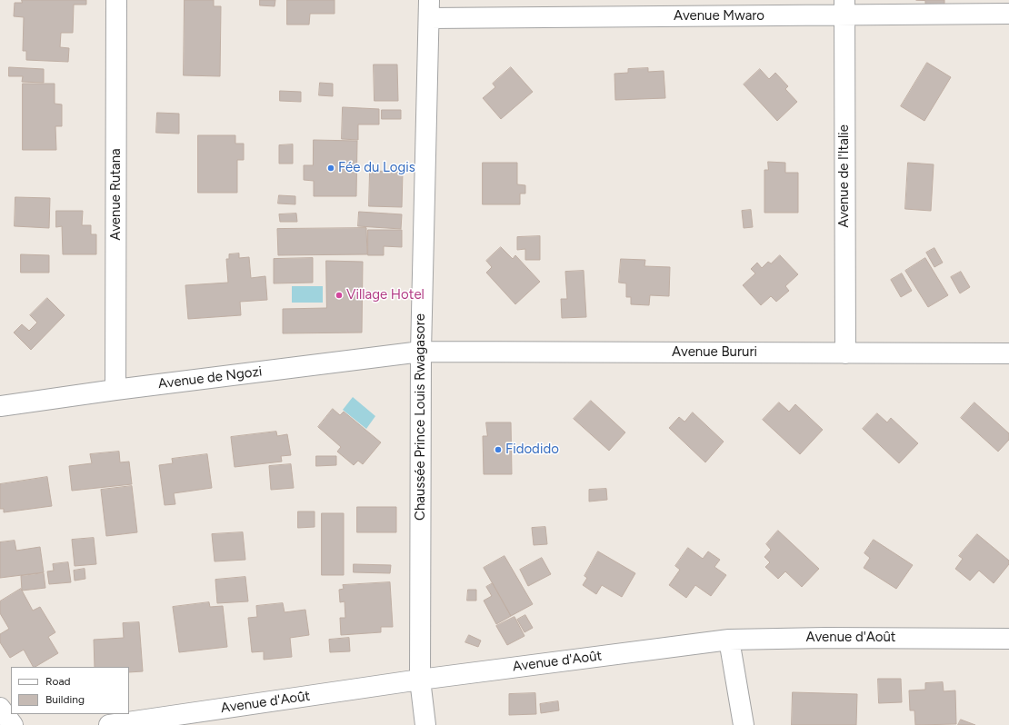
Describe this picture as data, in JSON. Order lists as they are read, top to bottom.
{
  "streets": {
    "street": [
      "Avenue Mwaro",
      "Avenue de l'Italie",
      "Avenue Rutana",
      "Avenue Bururi",
      "Avenue de Ngozi",
      "Chaussée Prince Louis Rwagasore",
      "Avenue d'Août"
    ]
  },
  "crossings": [
    ["Avenue Mwaro", "Avenue de l'Italie"],
    ["Avenue Mwaro", "Chaussée Prince Louis Rwagasore"],
    ["Avenue de l'Italie", "Avenue Bururi"],
    ["Avenue Rutana", "Avenue de Ngozi"],
    ["Avenue Bururi", "Avenue de Ngozi"],
    ["Avenue Bururi", "Chaussée Prince Louis Rwagasore"],
    ["Avenue de Ngozi", "Chaussée Prince Louis Rwagasore"],
    ["Chaussée Prince Louis Rwagasore", "Avenue d'Août"]
  ],
  "places": ["Fée du Logis", "Village Hotel", "Fidodido"],
  "legend": ["Road", "Building"]
}
